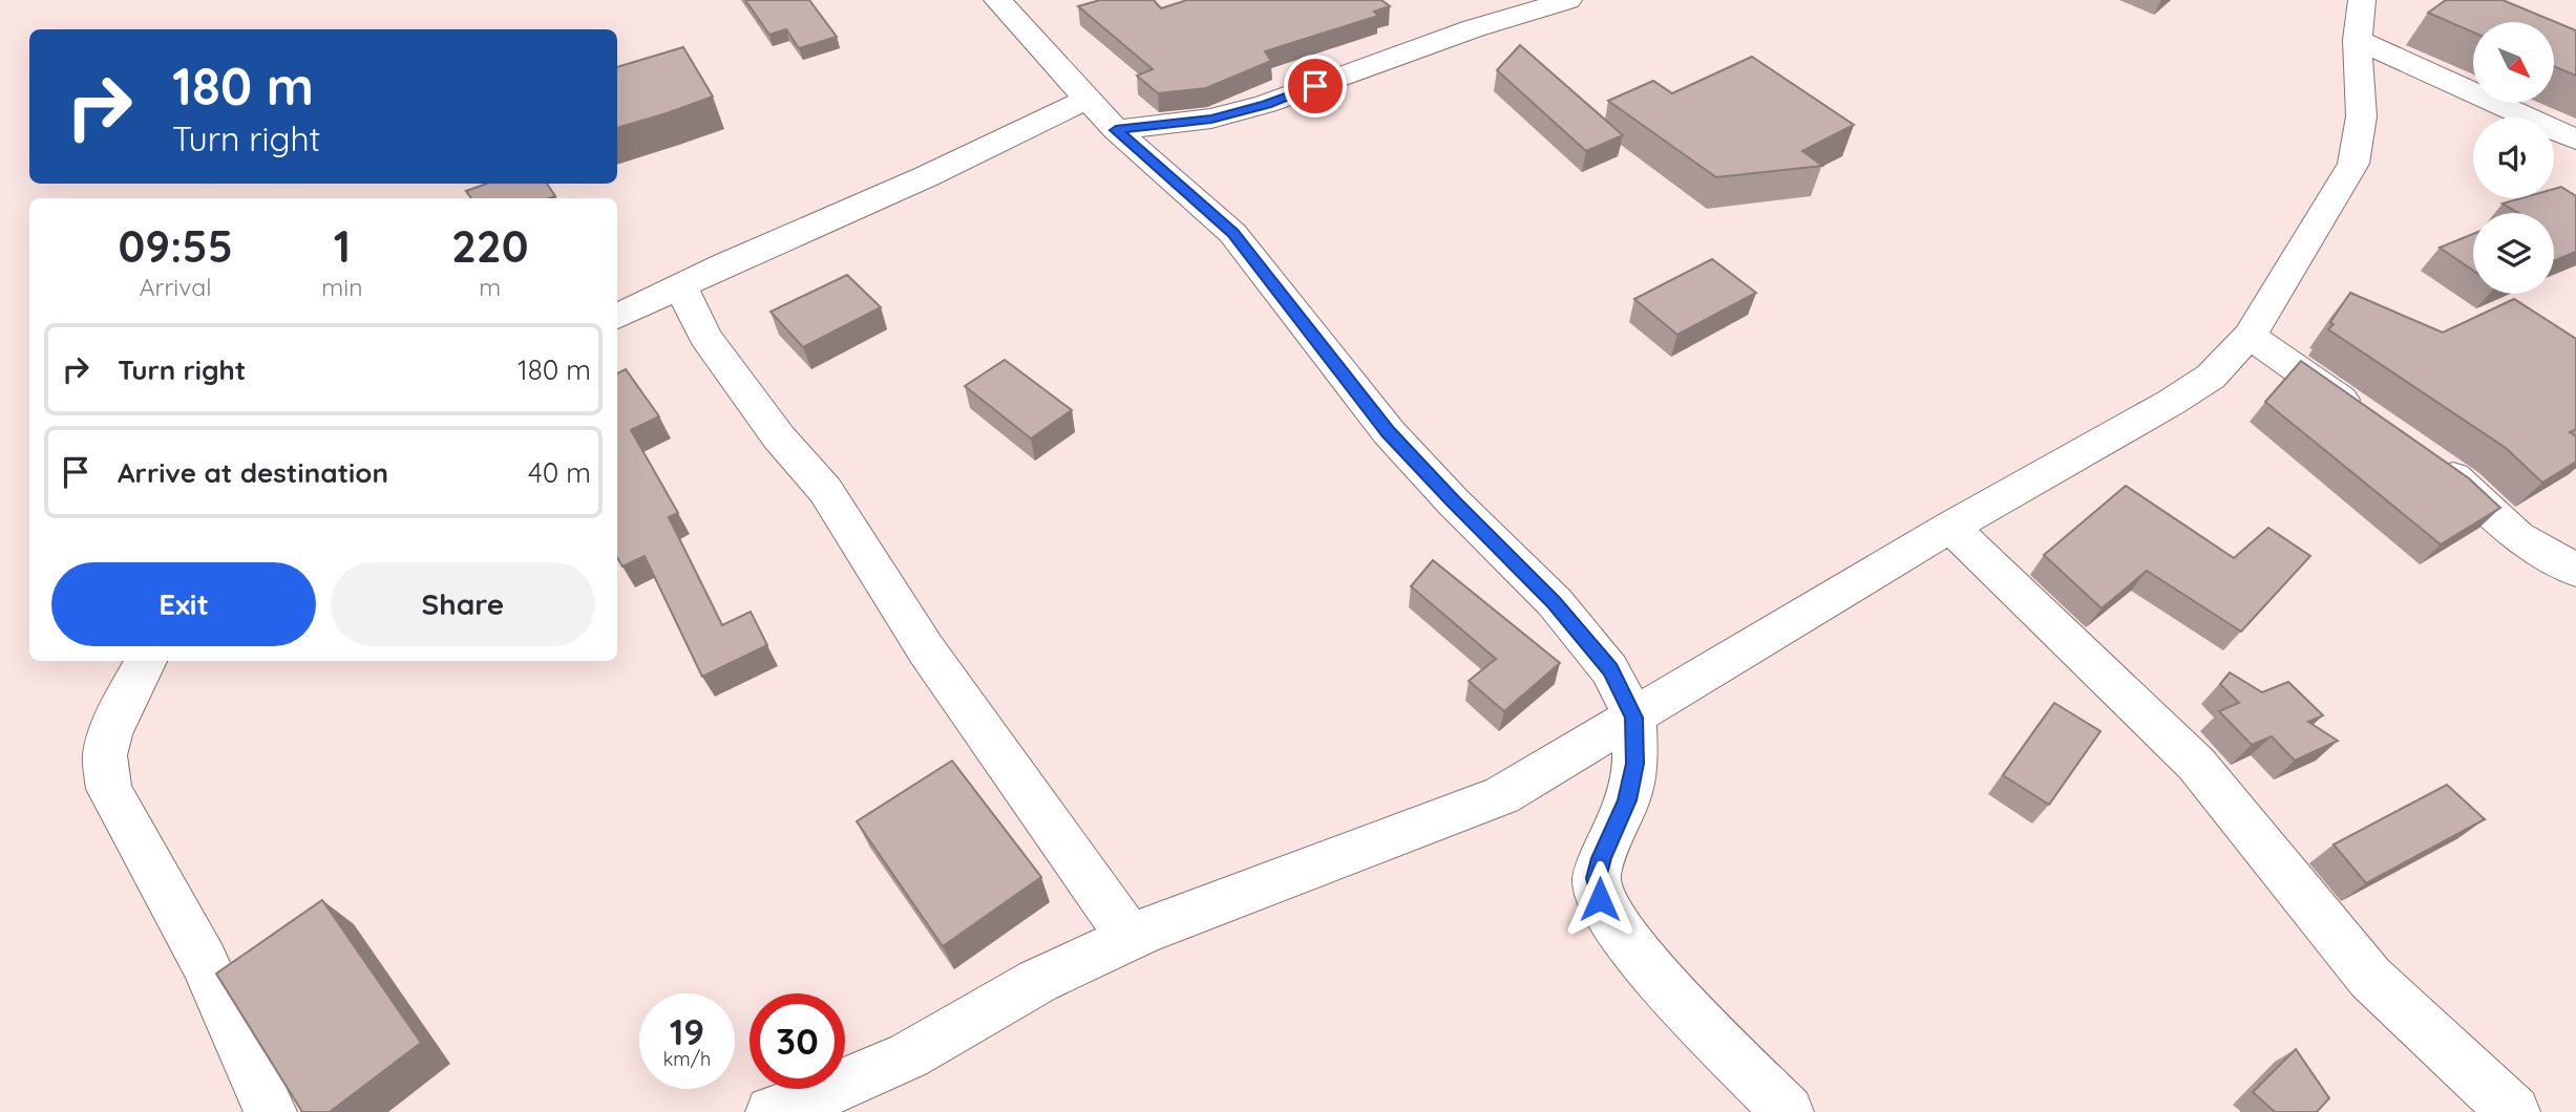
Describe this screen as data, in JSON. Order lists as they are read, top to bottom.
{
  "north": "bottom right",
  "page": {
    "turn": ["180 m", "Turn right"],
    "eta": [
      "09:55",
      "Arrival",
      "1",
      "min",
      "220",
      "m"
    ],
    "list": [
      {
        "name": "Turn right",
        "value": "180 m"
      },
      {
        "name": "Arrive at destination",
        "value": "40 m"
      }
    ],
    "buttons": ["Exit", "Share"],
    "speed": "19 km/h",
    "limit": "30"
  }
}
